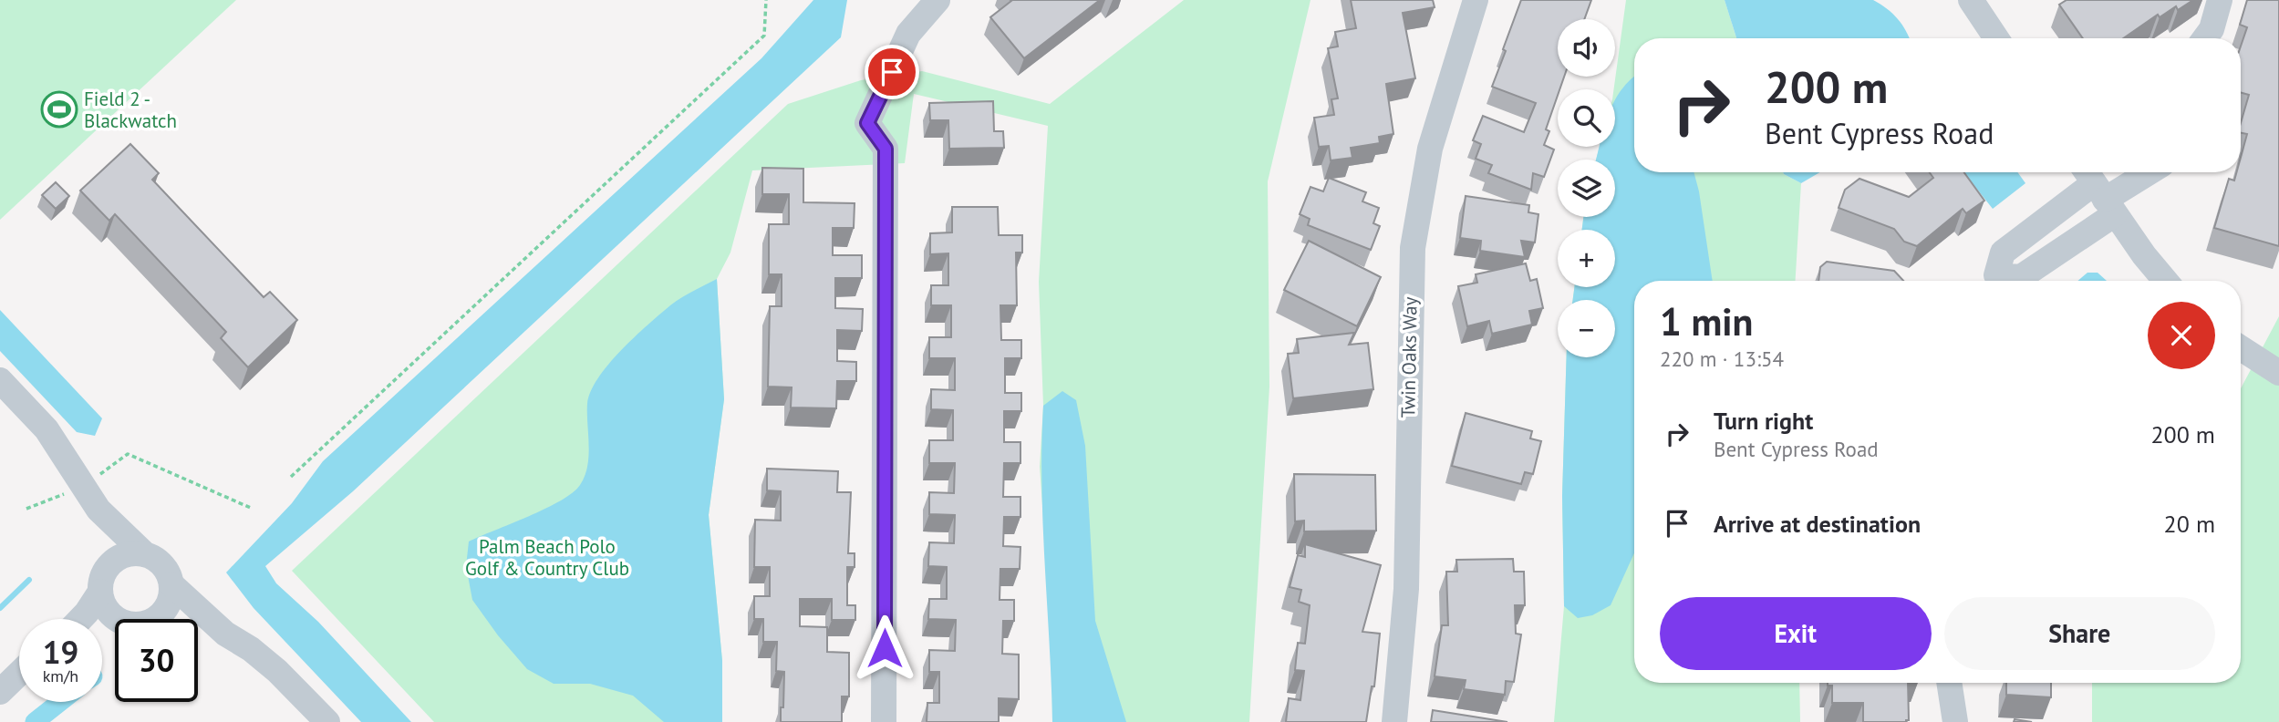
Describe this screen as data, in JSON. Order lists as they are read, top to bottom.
{
  "streets": {
    "street": ["Twin Oaks Way"]
  },
  "parks": ["Palm Beach Polo Golf & Country Club"],
  "places": {
    "sports": ["Field 2 - Blackwatch"]
  },
  "page": {
    "map_buttons": ["+", "−"],
    "turn": ["200 m", "Bent Cypress Road"],
    "heading": ["1 min", "220 m · 13:54"],
    "list": [
      {
        "name": "Turn right",
        "note": "Bent Cypress Road",
        "value": "200 m"
      },
      {
        "name": "Arrive at destination",
        "value": "20 m"
      }
    ],
    "buttons": ["Exit", "Share"],
    "speed": "19 km/h",
    "limit": "30"
  }
}
